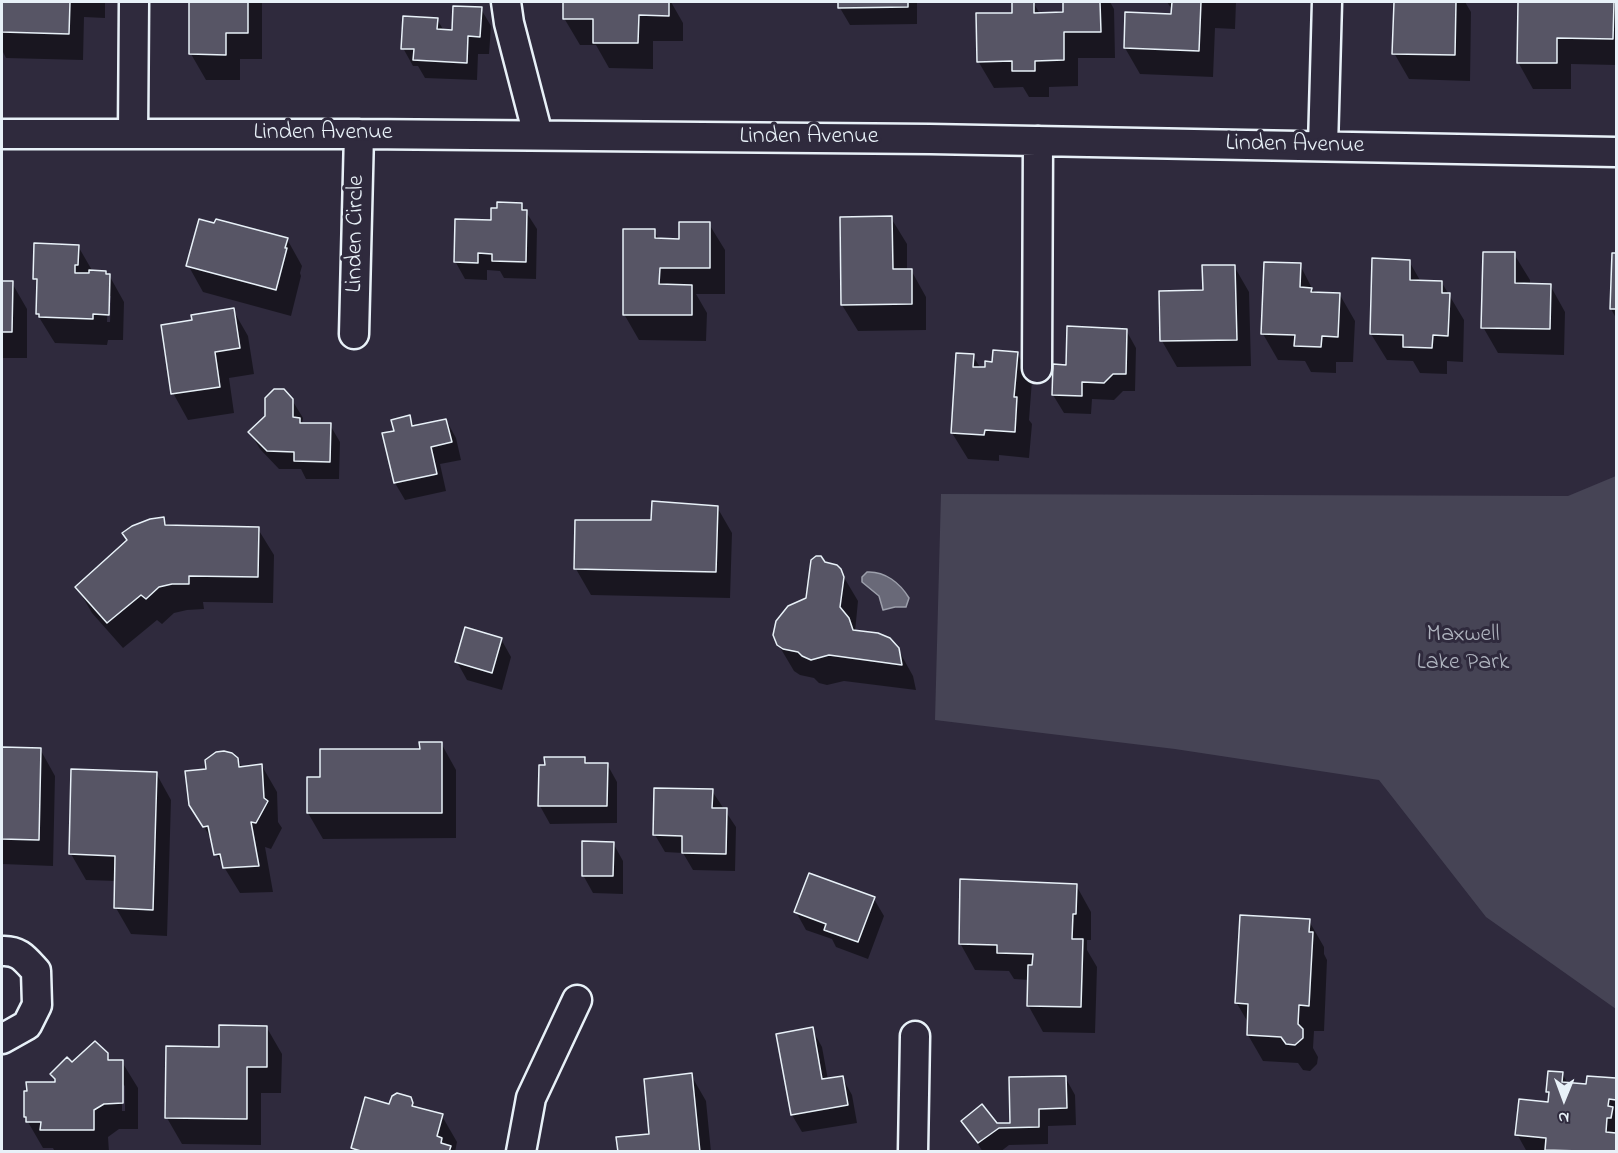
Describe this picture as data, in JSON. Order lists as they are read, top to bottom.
{
  "streets": {
    "street": ["Linden Avenue", "Linden Circle"]
  },
  "crossings": [
    ["Linden Avenue", "Linden Circle"]
  ],
  "parks": ["Maxwell Lake Park"],
  "north": "bottom"
}
